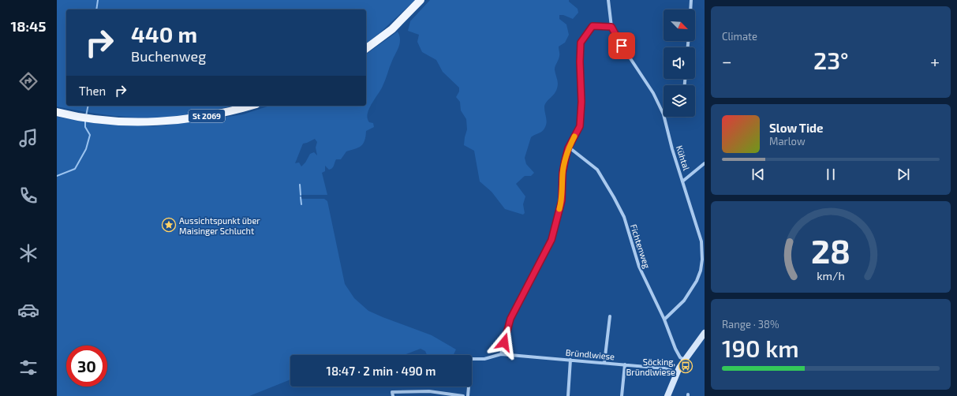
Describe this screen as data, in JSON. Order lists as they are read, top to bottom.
{
  "streets": {
    "main road": ["St 2069"],
    "street": ["Kühtal", "Fichtenweg", "Bründlwiese"]
  },
  "crossings": [
    ["Kühtal", "Fichtenweg"]
  ],
  "places": {
    "place": ["Aussichtspunkt über Maisinger Schlucht"],
    "bus stop": ["Söcking, Bründlwiese"]
  },
  "north": "bottom right",
  "page": {
    "tabs": "18:45",
    "tile": [
      "Climate",
      ["Range · 38%", "190 km"]
    ],
    "turn": ["440 m", "Buchenweg"],
    "heat": ["−", "23°", "+"],
    "then": "Then",
    "song": ["Slow Tide", "Marlow"],
    "limit": "30",
    "trip": "18:47 · 2 min · 490 m",
    "gauge": ["28", "km/h"]
  }
}
